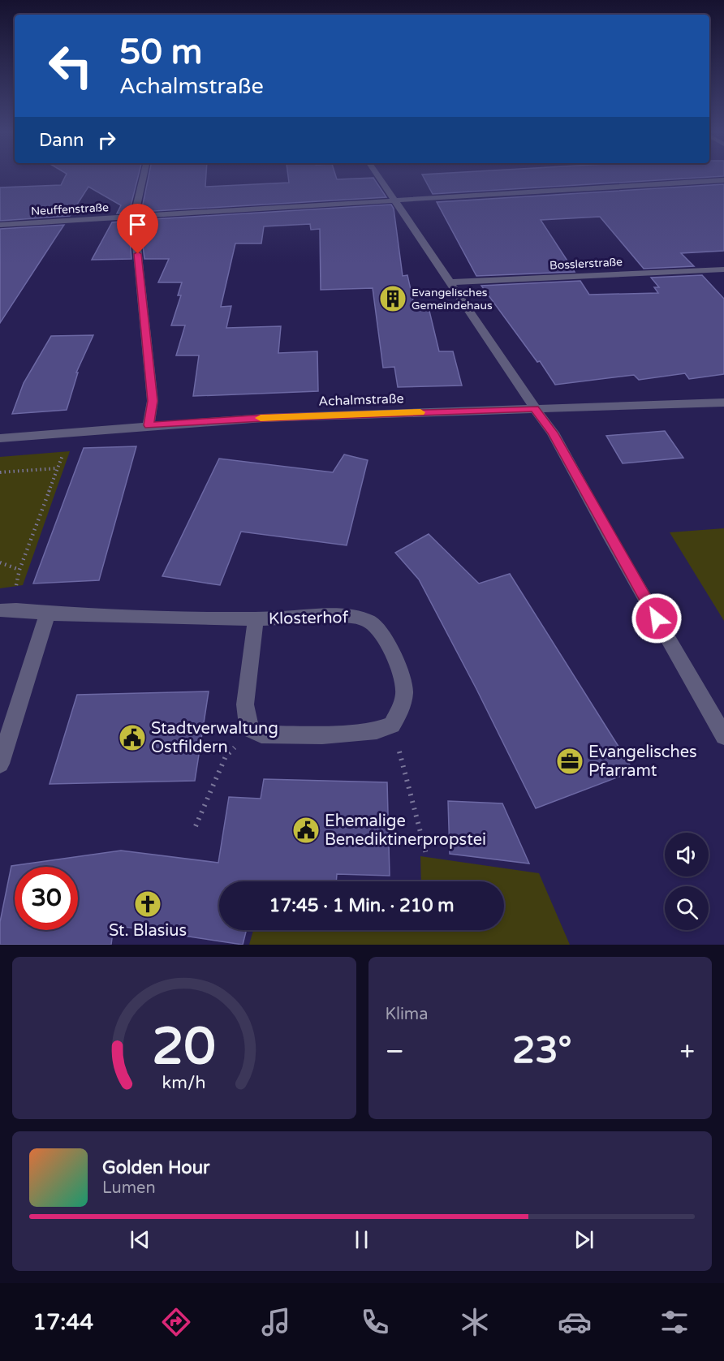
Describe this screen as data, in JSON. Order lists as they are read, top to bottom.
{
  "streets": {
    "street": [
      "Neuffenstraße",
      "Bosslerstraße",
      "Achalmstraße",
      "Klosterhof"
    ]
  },
  "places": {
    "building": ["Evangelisches Gemeindehaus"],
    "public building": ["Stadtverwaltung Ostfildern", "Ehemalige Benediktinerpropstei"],
    "office": ["Evangelisches Pfarramt"],
    "church": ["St. Blasius"]
  },
  "page": {
    "turn": ["50 m", "Achalmstraße"],
    "then": "Dann",
    "limit": "30",
    "trip": "17:45 · 1 Min. · 210 m",
    "tile": "Klima",
    "heat": ["−", "23°", "+"],
    "song": ["Golden Hour", "Lumen"],
    "tabs": "17:44",
    "gauge": ["20", "km/h"]
  }
}
